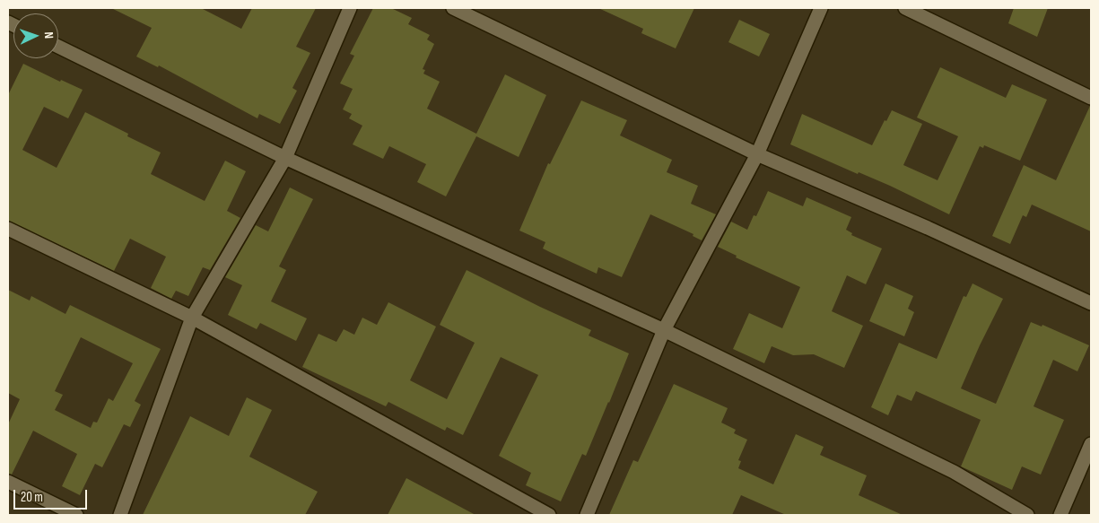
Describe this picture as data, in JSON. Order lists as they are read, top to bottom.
{
  "scale_bar": "20 m",
  "north": "right"
}
